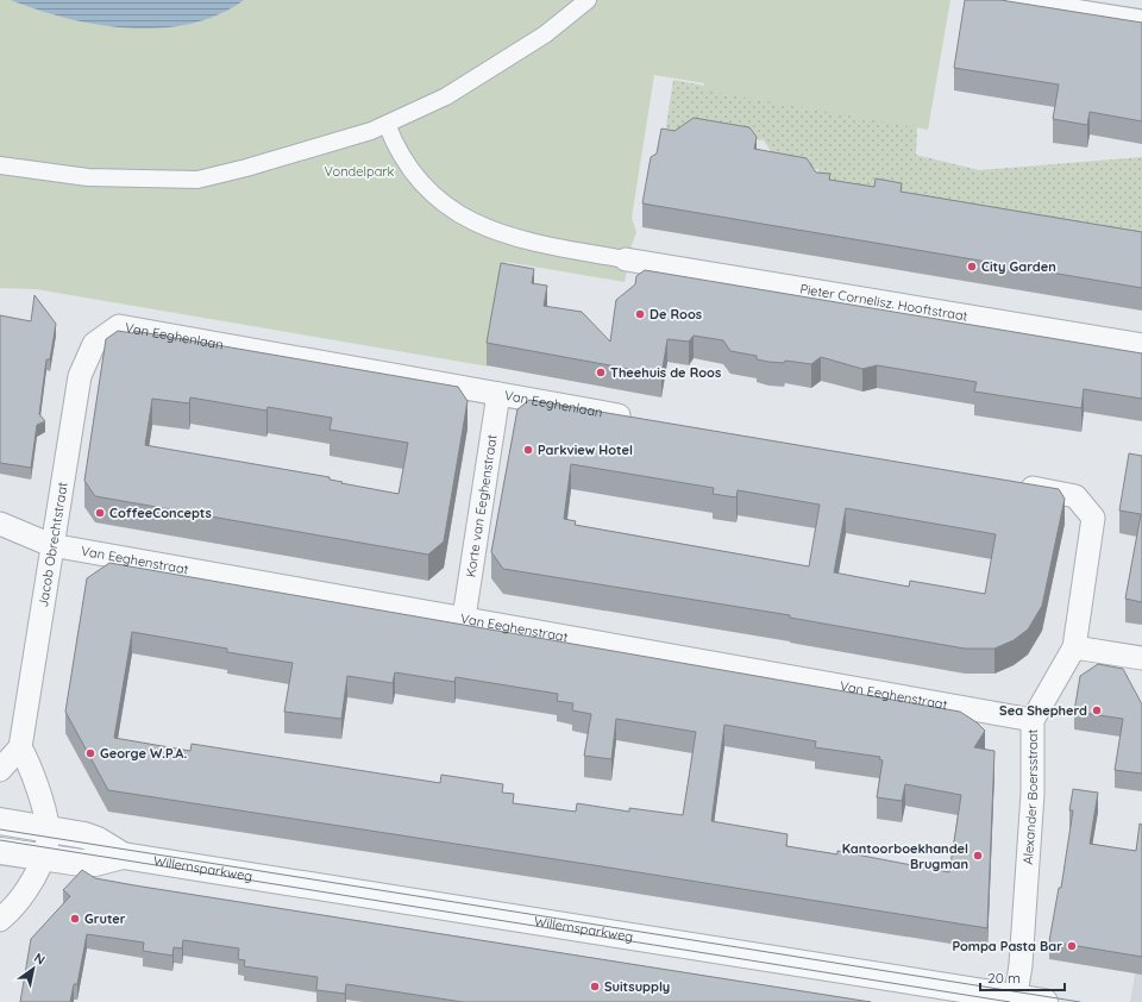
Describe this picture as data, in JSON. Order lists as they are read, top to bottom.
{
  "streets": {
    "street": [
      "Pieter Cornelisz. Hooftstraat",
      "Van Eeghenlaan",
      "Korte van Eeghenstraat",
      "Jacob Obrechtstraat",
      "Van Eeghenstraat",
      "Alexander Boersstraat",
      "Willemsparkweg"
    ]
  },
  "crossings": [
    ["Van Eeghenlaan", "Korte van Eeghenstraat"],
    ["Van Eeghenlaan", "Jacob Obrechtstraat"],
    ["Korte van Eeghenstraat", "Van Eeghenstraat"],
    ["Jacob Obrechtstraat", "Van Eeghenstraat"],
    ["Van Eeghenstraat", "Alexander Boersstraat"],
    ["Alexander Boersstraat", "Willemsparkweg"]
  ],
  "parks": ["Vondelpark"],
  "places": [
    "City Garden",
    "De Roos",
    "Theehuis de Roos",
    "Parkview Hotel",
    "CoffeeConcepts",
    "Sea Shepherd",
    "George W.P.A.",
    "Kantoorboekhandel Brugman",
    "Gruter",
    "Pompa Pasta Bar",
    "Suitsupply"
  ],
  "scale_bar": "20 m",
  "north": "top right"
}
